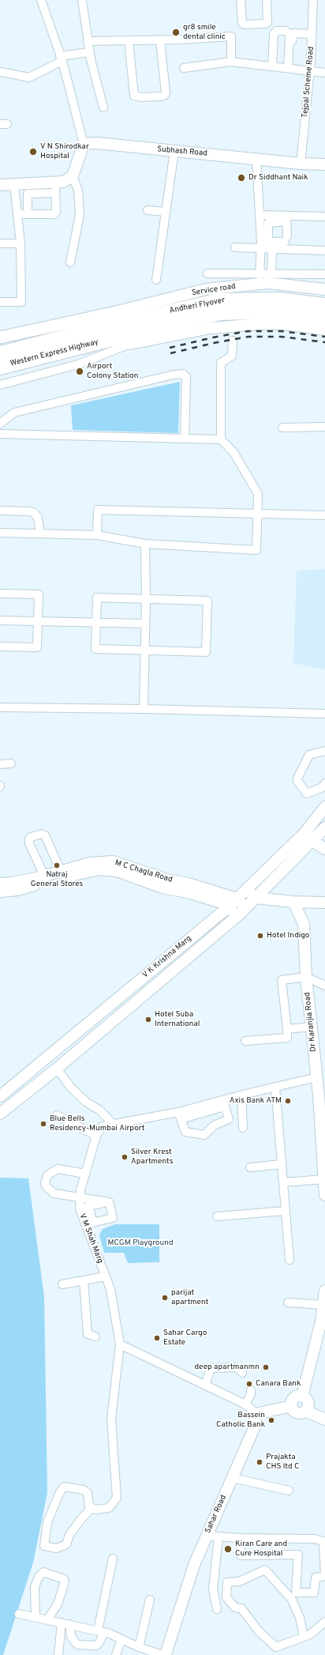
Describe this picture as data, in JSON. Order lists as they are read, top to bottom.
{
  "streets": {
    "highway": ["Andheri Flyover", "Western Express Highway"],
    "street": [
      "Tejpal Scheme Road",
      "Subhash Road",
      "Service road",
      "M C Chagla Road",
      "V K Krishna Marg",
      "Dr Karanjia Road",
      "V M Shah Marg",
      "Sahar Road"
    ]
  },
  "crossings": [
    ["Tejpal Scheme Road", "Subhash Road"],
    ["Service road", "Andheri Flyover"],
    ["Service road", "Western Express Highway"],
    ["Andheri Flyover", "Western Express Highway"],
    ["M C Chagla Road", "V K Krishna Marg"]
  ],
  "parks": ["MCGM Playground"],
  "places": [
    "gr8 smile dental clinic",
    "V N Shirodkar Hospital",
    "Dr Siddhant Naik",
    "Airport Colony Station",
    "Natraj General Stores",
    "Hotel Indigo",
    "Hotel Suba International",
    "Axis Bank ATM",
    "Blue Bells Residency-Mumbai Airport",
    "Silver Krest Apartments",
    "parijat apartment",
    "Sahar Cargo Estate",
    "deep apartmanmn",
    "Canara Bank",
    "Bassein Catholic Bank",
    "Prajakta CHS ltd C",
    "Kiran Care and Cure Hospital"
  ]
}
